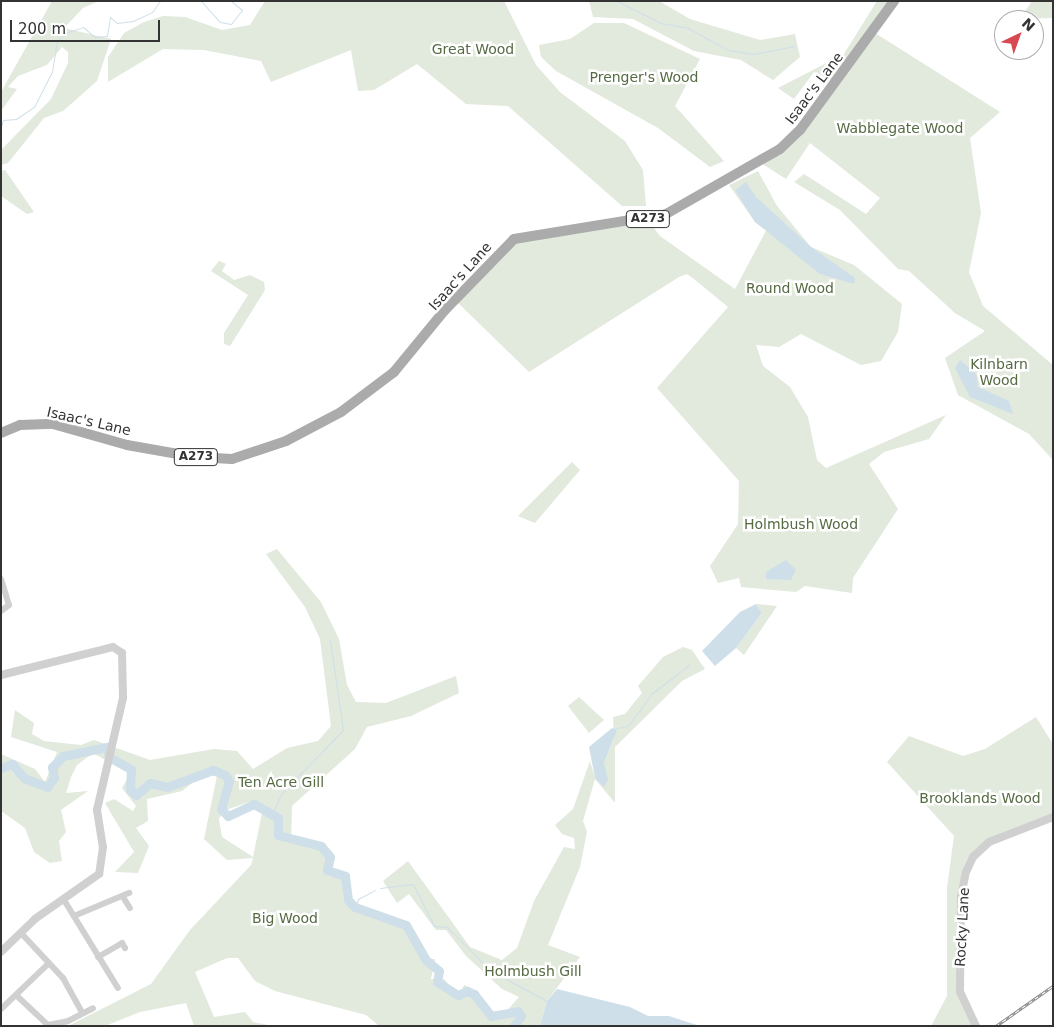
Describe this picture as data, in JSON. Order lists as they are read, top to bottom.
{
  "streets": {
    "main road": ["Isaac's Lane", "A273"],
    "street": ["Rocky Lane"]
  },
  "parks": [
    "Great Wood",
    "Prenger's Wood",
    "Wabblegate Wood",
    "Round Wood",
    "Kilnbarn Wood",
    "Holmbush Wood",
    "Ten Acre Gill",
    "Brooklands Wood",
    "Big Wood",
    "Holmbush Gill"
  ],
  "scale_bar": "200 m",
  "north": "top right"
}
